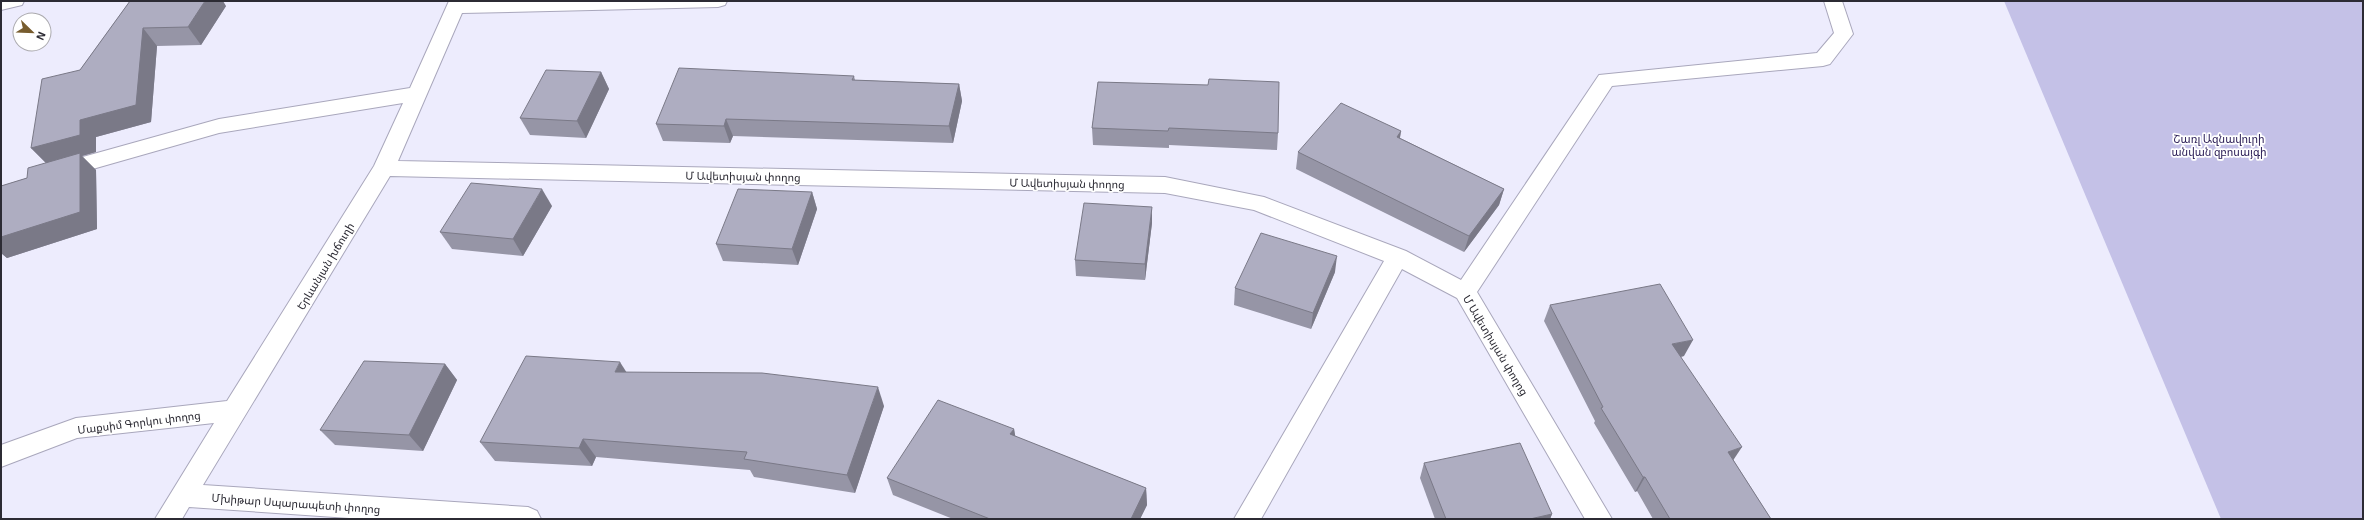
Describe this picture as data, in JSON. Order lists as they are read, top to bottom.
{
  "streets": {
    "street": [
      "Մ Ավետիսյան փողոց",
      "Երևանյան խճուղի",
      "Մաքսիմ Գորկու փողոց",
      "Մխիթար Սպարապետի փողոց"
    ]
  },
  "crossings": [
    ["Մ Ավետիսյան փողոց", "Երևանյան խճուղի"],
    ["Երևանյան խճուղի", "Մաքսիմ Գորկու փողոց"],
    ["Երևանյան խճուղի", "Մխիթար Սպարապետի փողոց"]
  ],
  "parks": ["Շառլ Ազնավուրի անվան զբոսայգի"],
  "north": "bottom right"
}
